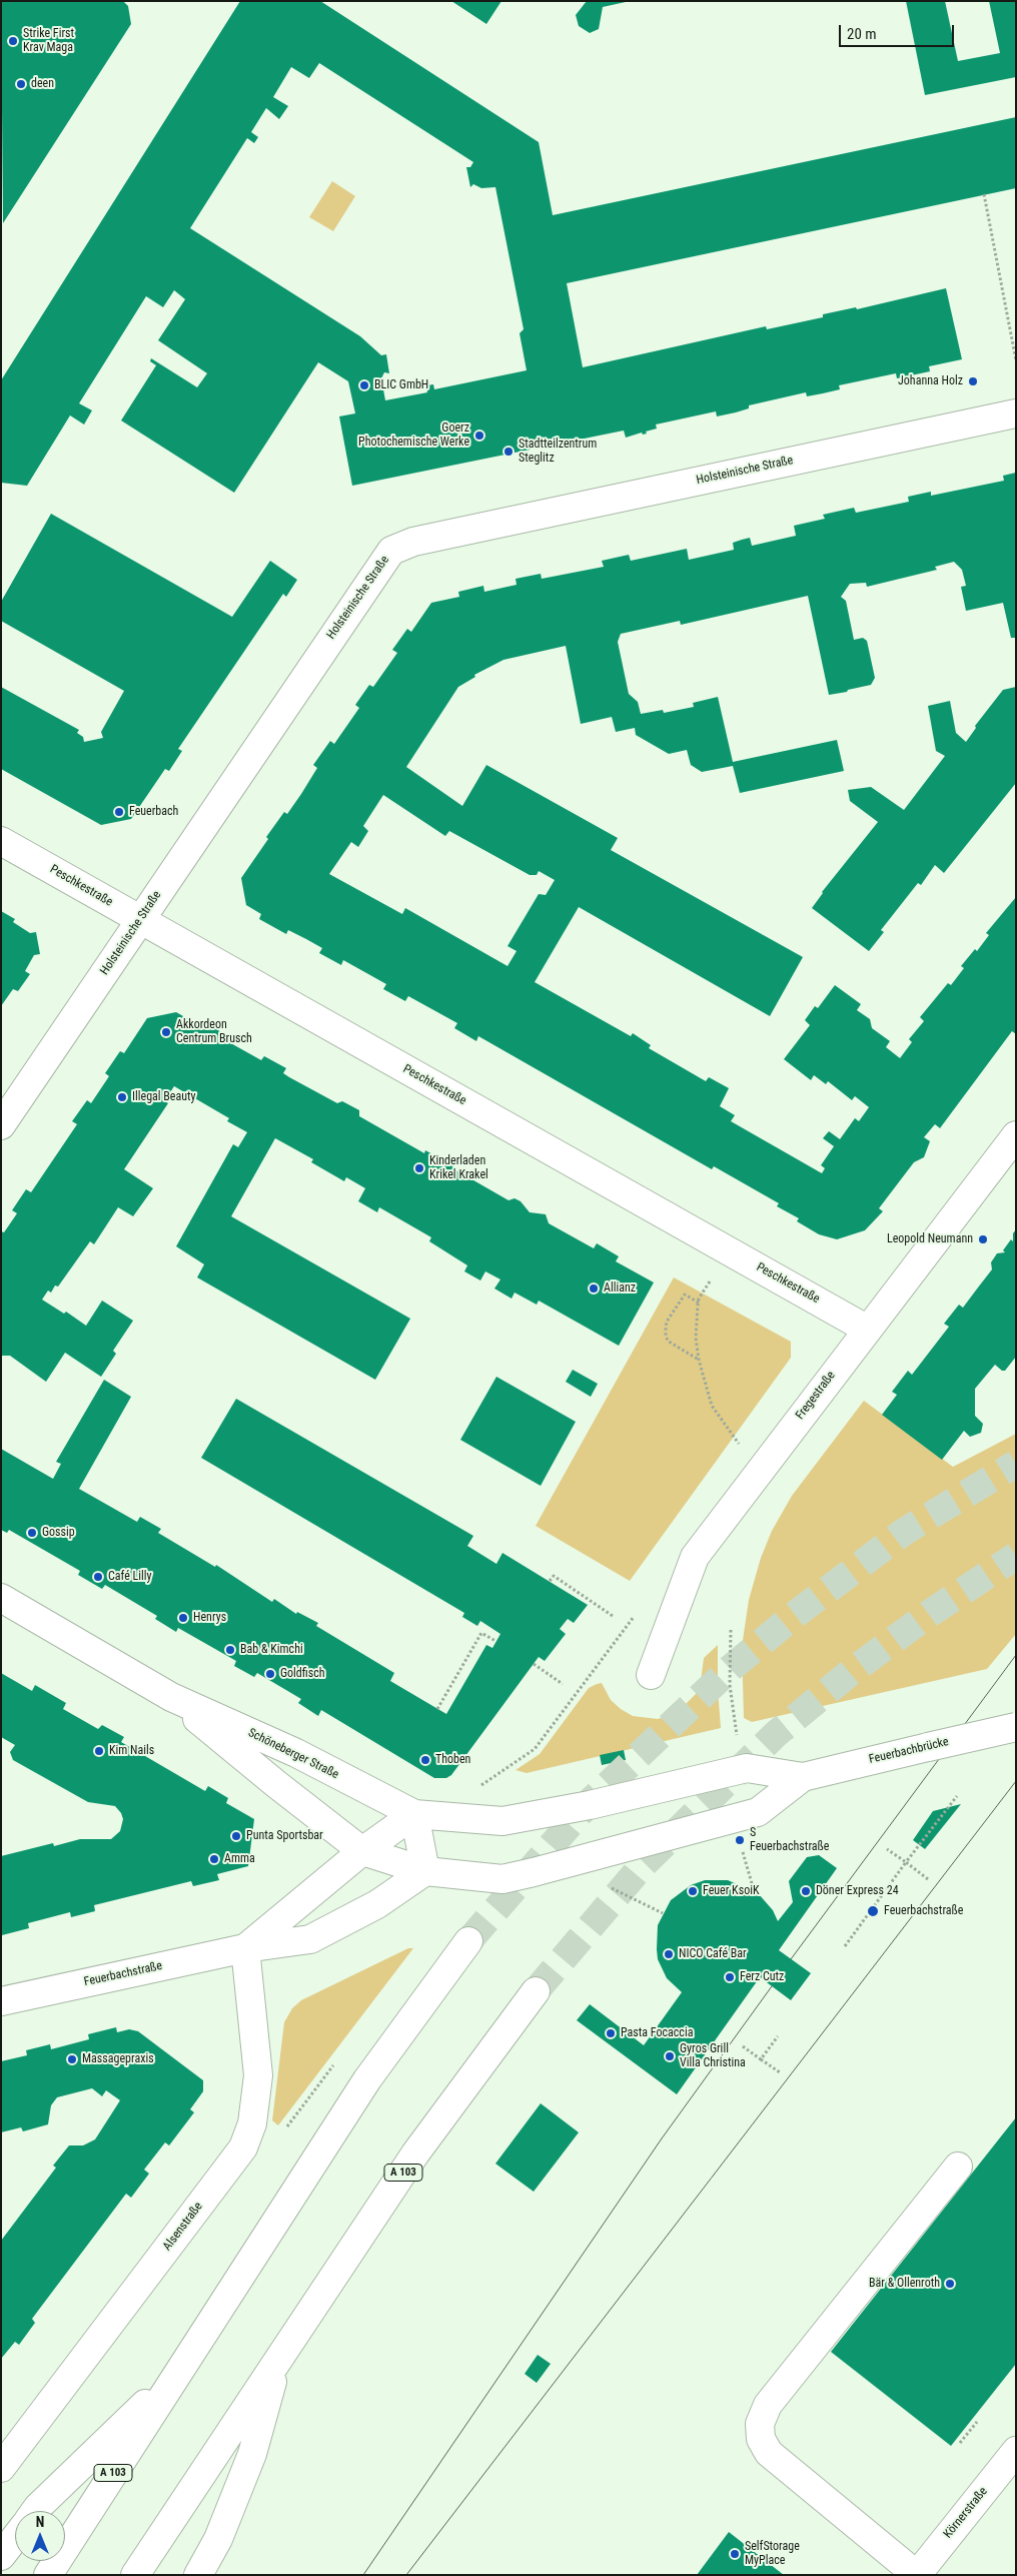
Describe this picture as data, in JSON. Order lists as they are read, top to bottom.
{
  "streets": {
    "main road": [
      "Holsteinische Straße",
      "Peschkestraße",
      "Fregestraße",
      "Feuerbachbrücke",
      "Schöneberger Straße",
      "Feuerbachstraße",
      "A 103",
      "Alsenstraße",
      "Körnerstraße"
    ]
  },
  "crossings": [
    ["Holsteinische Straße", "Peschkestraße"],
    ["Peschkestraße", "Fregestraße"],
    ["Schöneberger Straße", "Feuerbachstraße"],
    ["Feuerbachstraße", "Alsenstraße"]
  ],
  "places": [
    "Strike First Krav Maga",
    "deen",
    "Johanna Holz",
    "BLIC GmbH",
    "Goerz Photochemische Werke",
    "Stadtteilzentrum Steglitz",
    "Feuerbach",
    "Akkordeon Centrum Brusch",
    "Illegal Beauty",
    "Kinderladen Krikel Krakel",
    "Leopold Neumann",
    "Allianz",
    "Gossip",
    "Café Lilly",
    "Henrys",
    "Bab & Kimchi",
    "Goldfisch",
    "Kim Nails",
    "Thoben",
    "Punta Sportsbar",
    "S Feuerbachstraße",
    "Amma",
    "Feuer KsoiK",
    "Döner Express 24",
    "Feuerbachstraße",
    "NICO Café Bar",
    "Ferz Cutz",
    "Pasta Focaccia",
    "Gyros Grill Villa Christina",
    "Massagepraxis",
    "Bär & Ollenroth",
    "SelfStorage MyPlace"
  ],
  "scale_bar": "20 m",
  "north": "top"
}
